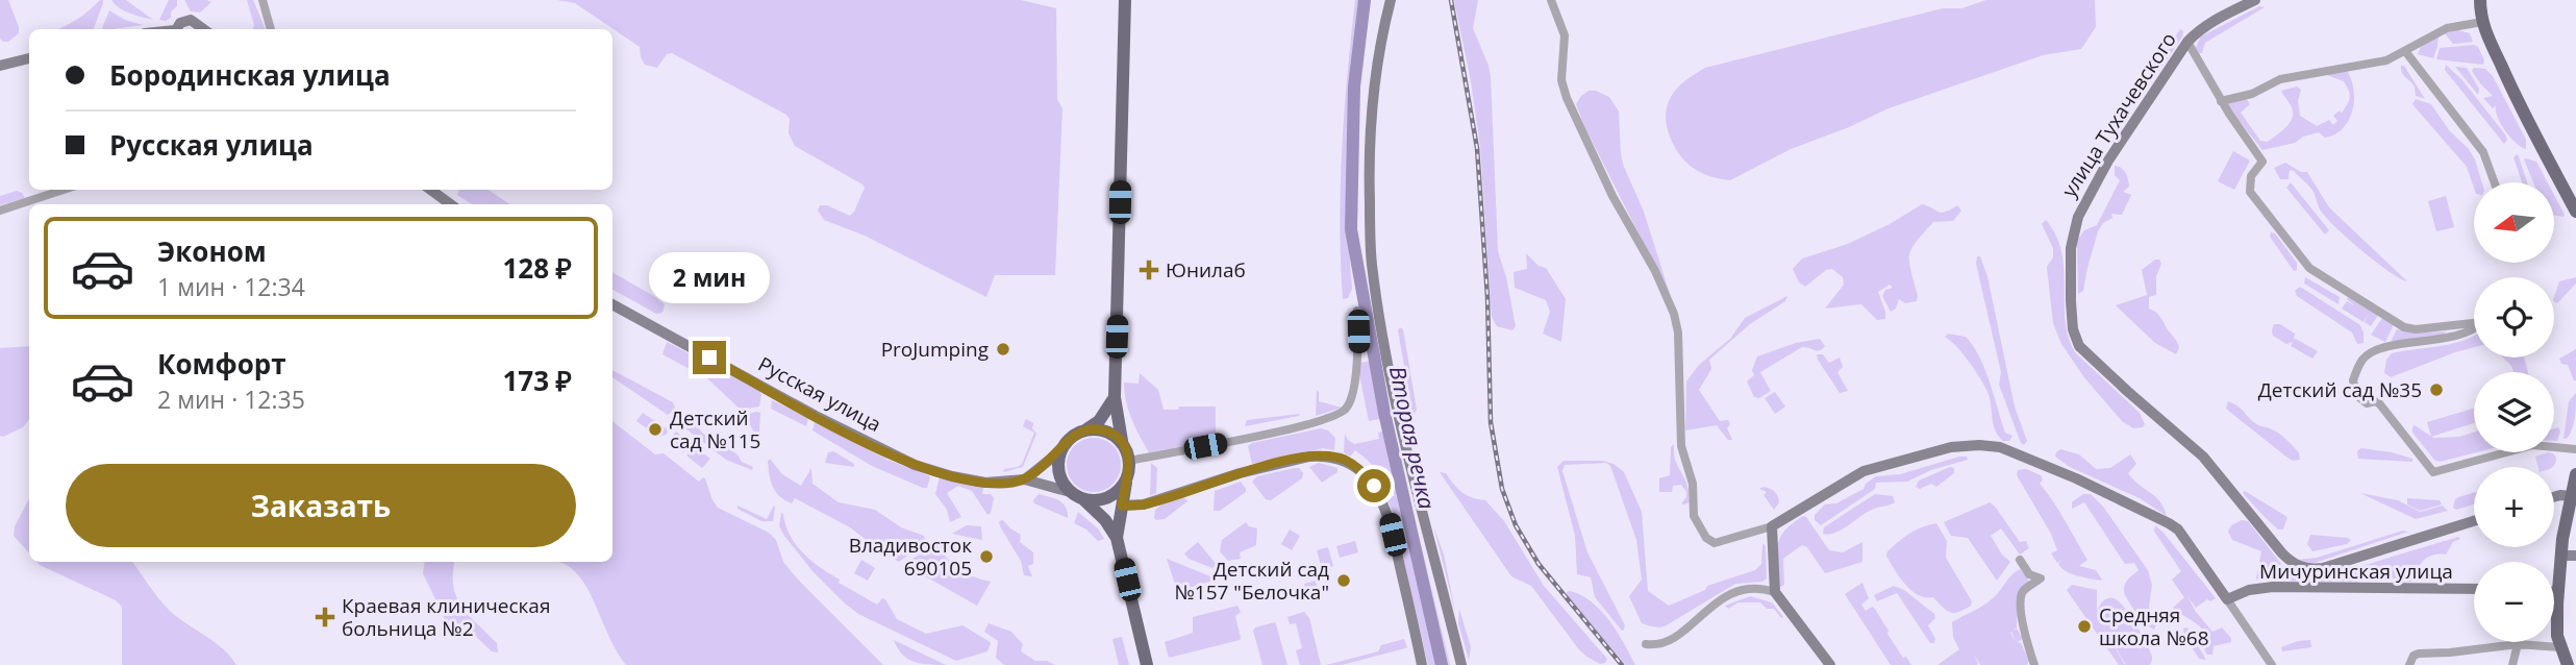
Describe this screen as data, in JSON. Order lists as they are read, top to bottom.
{
  "streets": {
    "street": ["улица Тухачевского", "Русская улица", "Мичуринская улица"]
  },
  "water": ["Вторая речка"],
  "places": {
    "health": ["Юнилаб", "Краевая клиническая больница №2"],
    "other": [
      "ProJumping",
      "Детский сад №35",
      "Детский сад №115",
      "Владивосток 690105",
      "Детский сад №157 \"Белочка\"",
      "Средняя школа №68"
    ]
  },
  "north": "left",
  "page": {
    "banner": ["Бородинская улица", "Русская улица"],
    "map_buttons": ["+", "−"],
    "list": [
      {
        "name": "Эконом",
        "note": "1 мин · 12:34",
        "value": "128 ₽"
      },
      {
        "name": "Комфорт",
        "note": "2 мин · 12:35",
        "value": "173 ₽"
      }
    ],
    "bubble": "2 мин",
    "buttons": "Заказать"
  }
}
